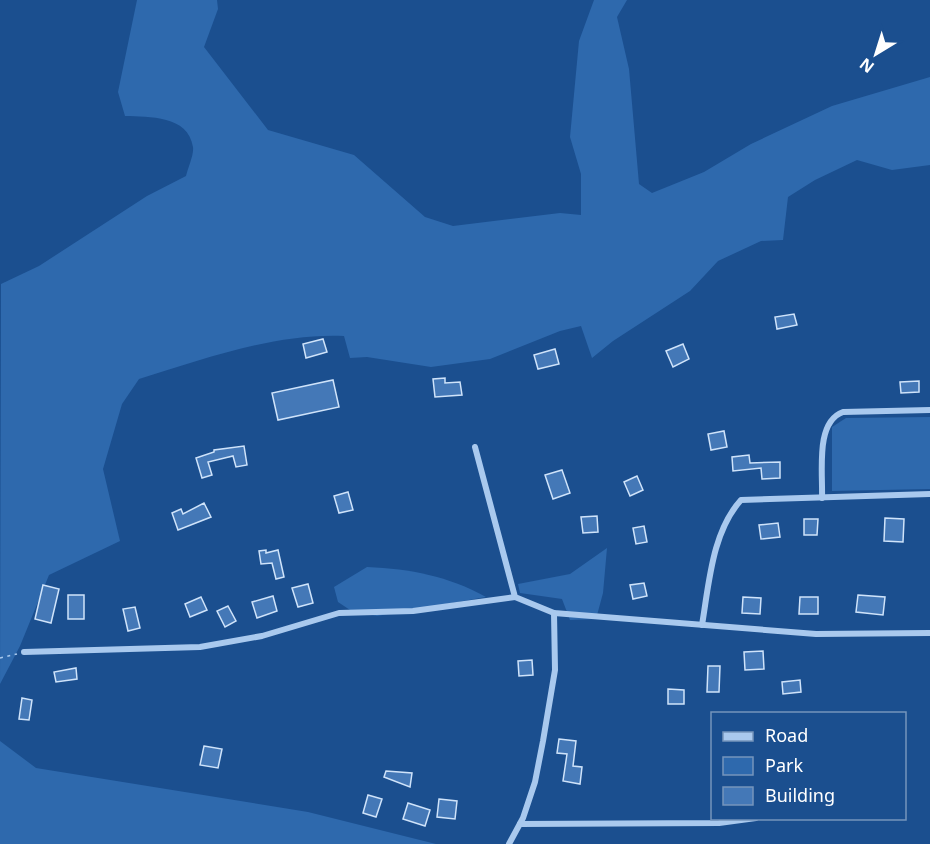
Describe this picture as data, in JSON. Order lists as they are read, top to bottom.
{
  "legend": ["Road", "Park", "Building"],
  "north": "bottom left"
}
